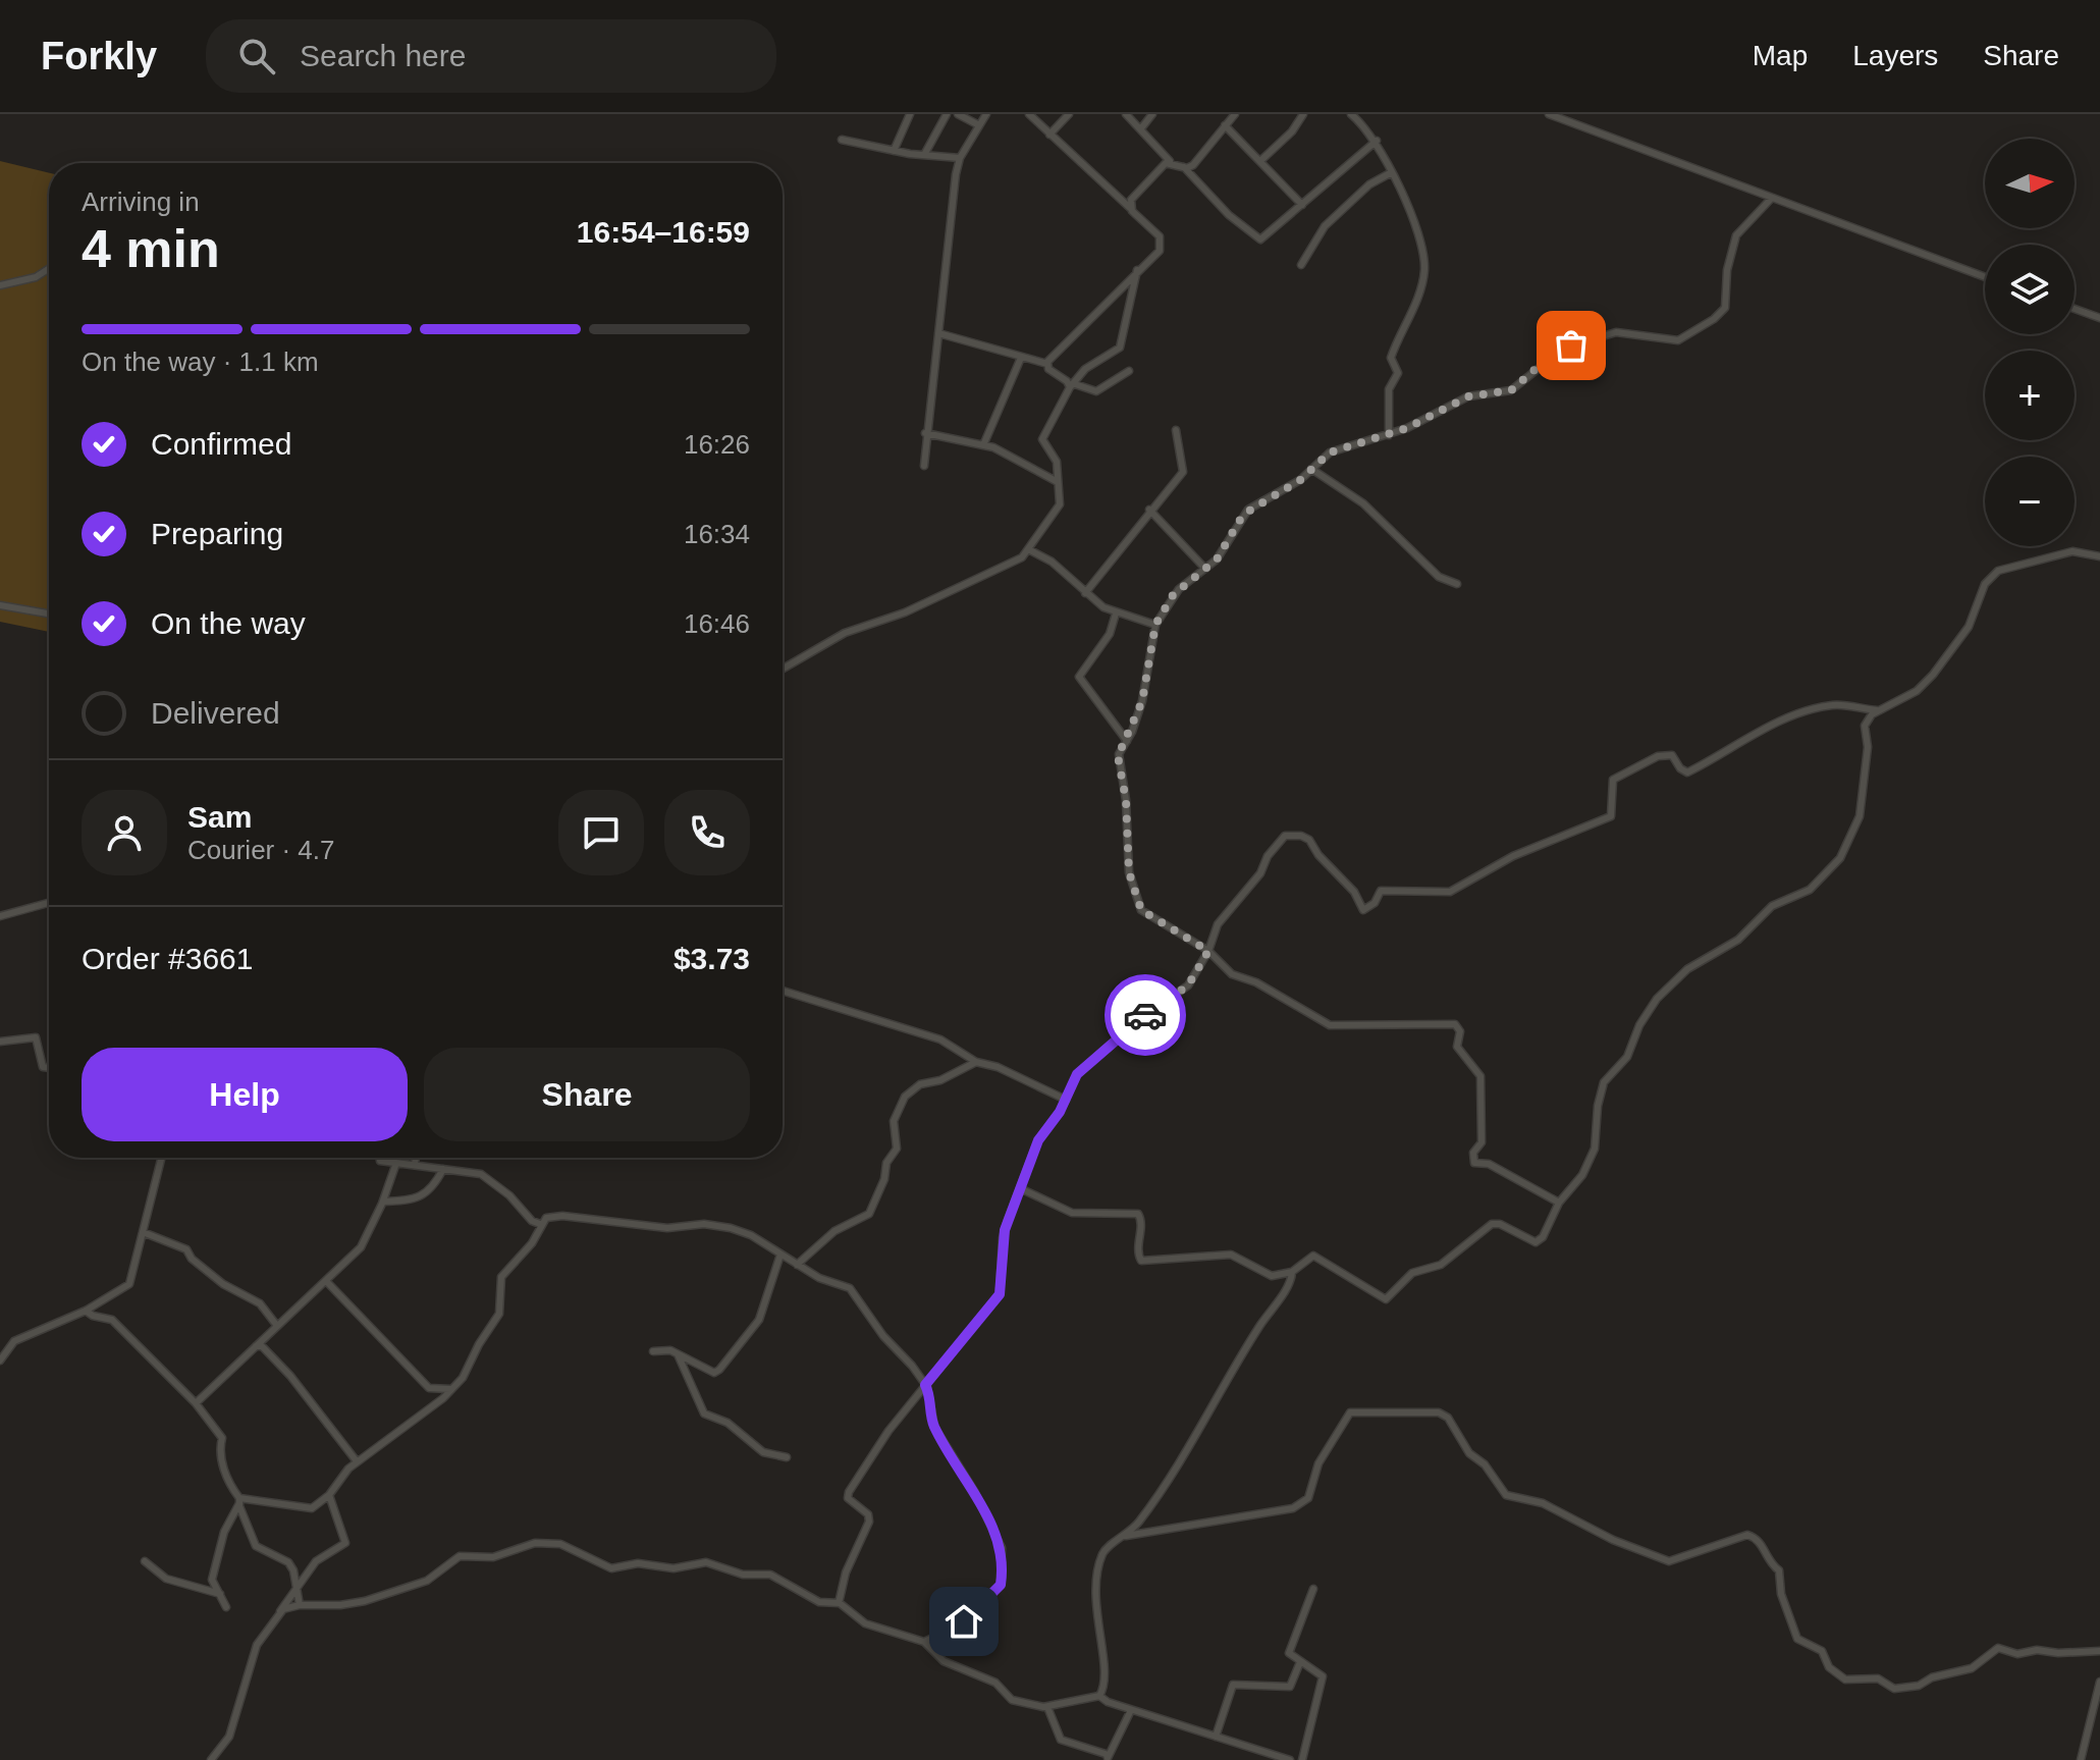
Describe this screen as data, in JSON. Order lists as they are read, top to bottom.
{
  "north": "right",
  "page": {
    "header": "Forkly",
    "search": "Search here",
    "nav": ["Map", "Layers", "Share"],
    "map_buttons": ["+", "−"],
    "heading": ["4 min", "Arriving in", "16:54–16:59"],
    "panel": [
      "Sam",
      "Courier · 4.7",
      "Order #3661",
      "$3.73"
    ],
    "bar": "On the way · 1.1 km",
    "list": [
      ["Confirmed", "16:26"],
      ["Preparing", "16:34"],
      ["On the way", "16:46"],
      "Delivered"
    ],
    "buttons": ["Help", "Share"]
  }
}
